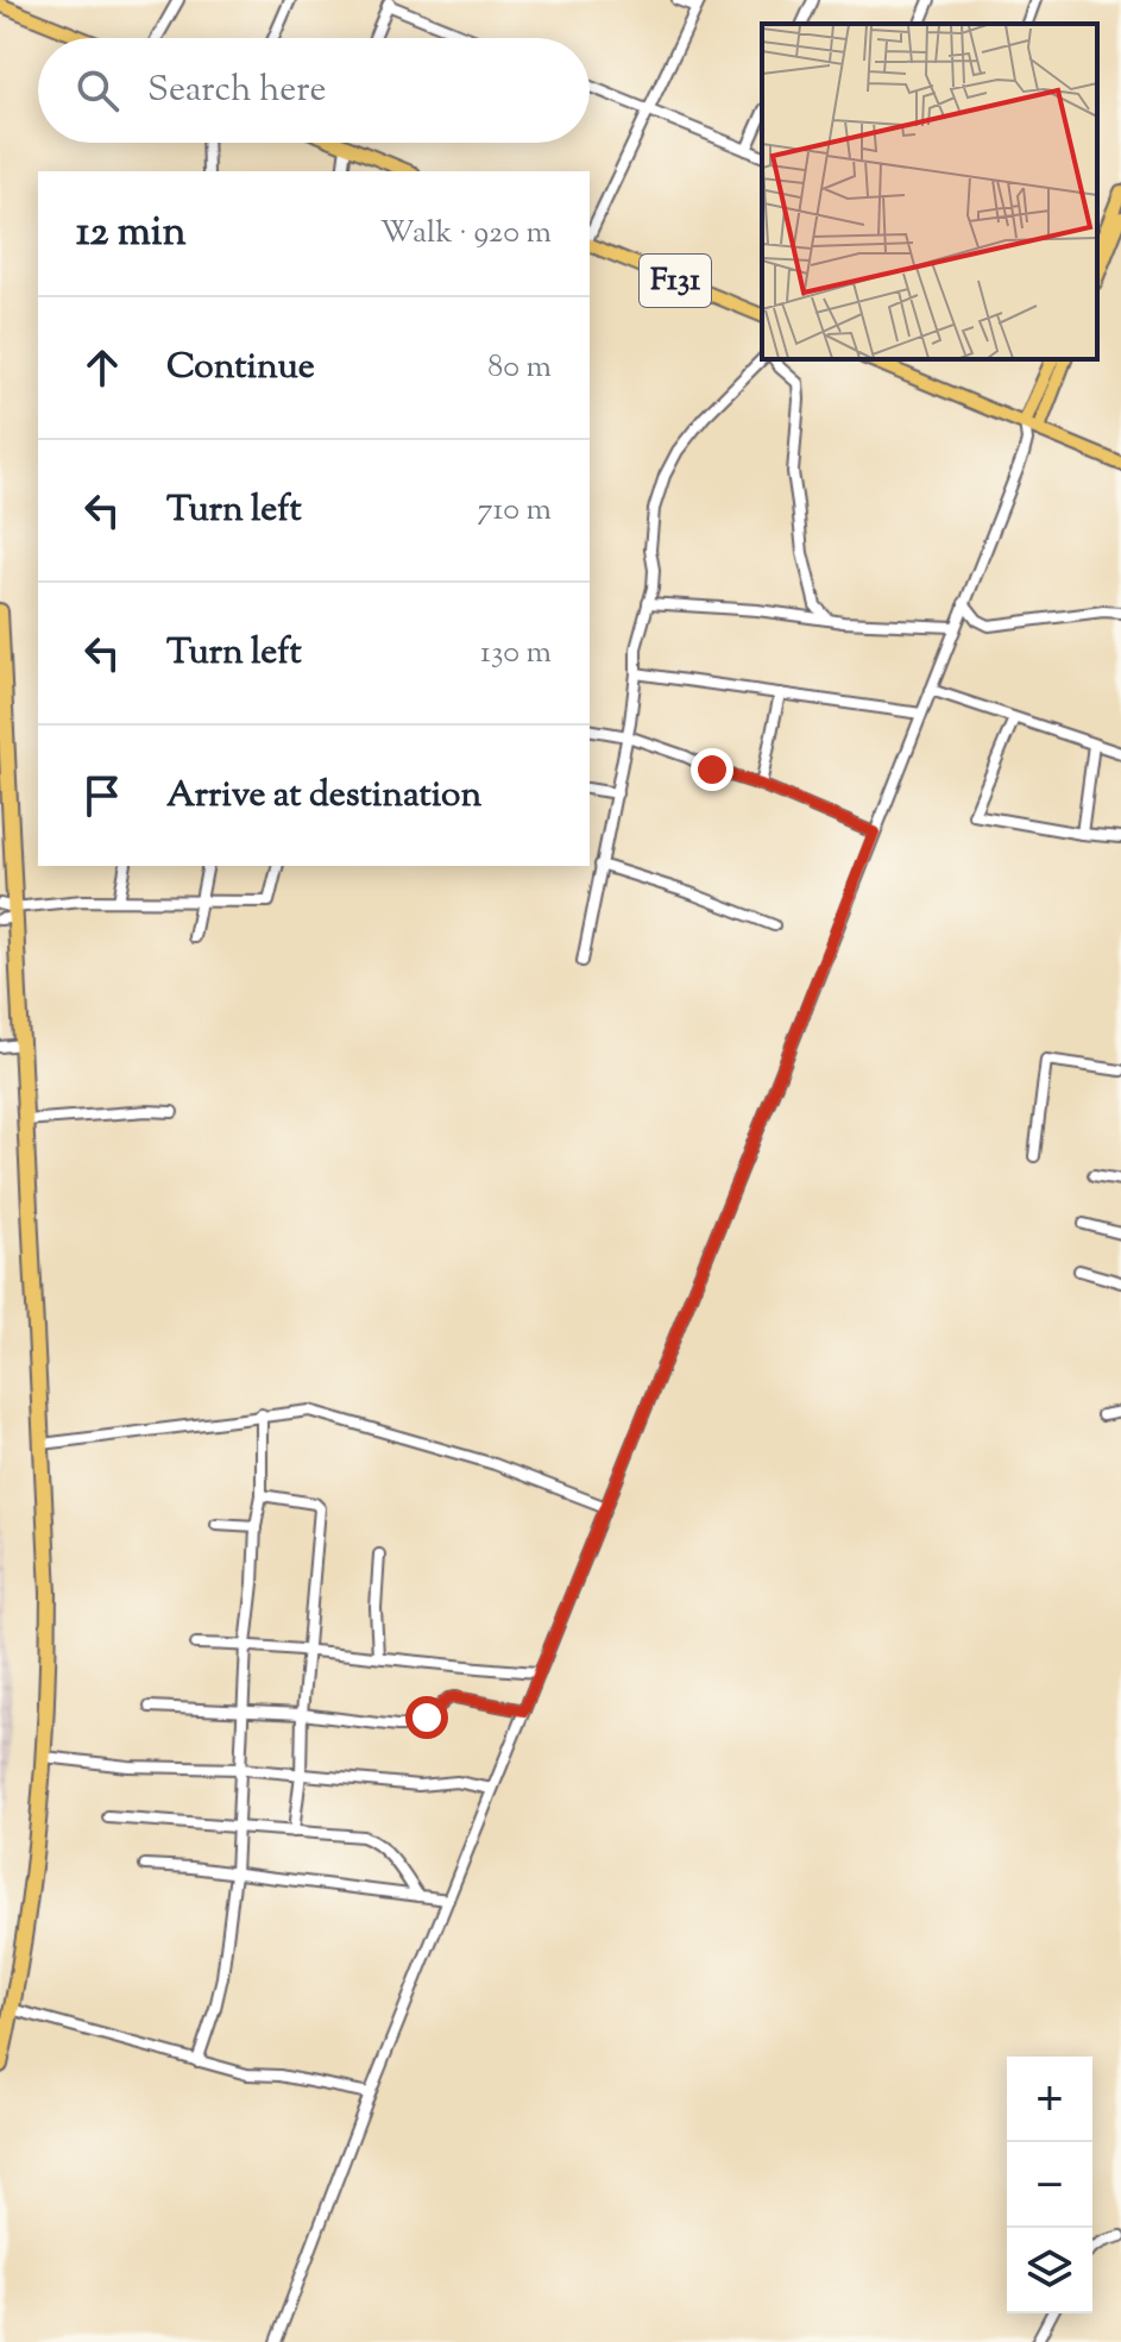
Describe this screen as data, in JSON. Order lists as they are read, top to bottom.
{
  "streets": {
    "main road": ["F131"]
  },
  "page": {
    "search": "Search here",
    "heading": ["12 min", "Walk · 920 m"],
    "list": [
      ["Continue", "80 m"],
      ["Turn left", "710 m"],
      ["Turn left", "130 m"],
      "Arrive at destination"
    ],
    "map_buttons": ["+", "−"]
  }
}
